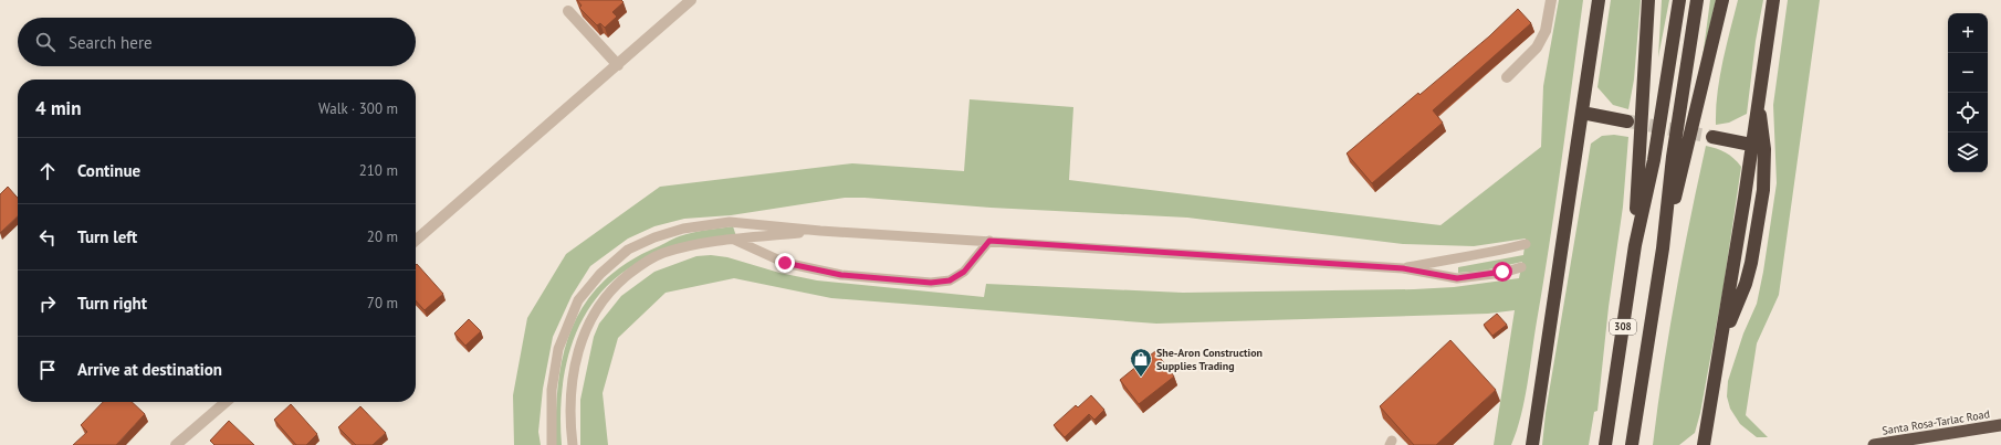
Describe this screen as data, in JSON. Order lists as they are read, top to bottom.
{
  "streets": {
    "highway": ["308", "Santa Rosa-Tarlac Road"]
  },
  "places": {
    "shop": ["She-Aron Construction Supplies Trading"]
  },
  "page": {
    "map_buttons": ["+", "−"],
    "search": "Search here",
    "heading": ["4 min", "Walk · 300 m"],
    "list": [
      ["Continue", "210 m"],
      ["Turn left", "20 m"],
      ["Turn right", "70 m"],
      "Arrive at destination"
    ]
  }
}
